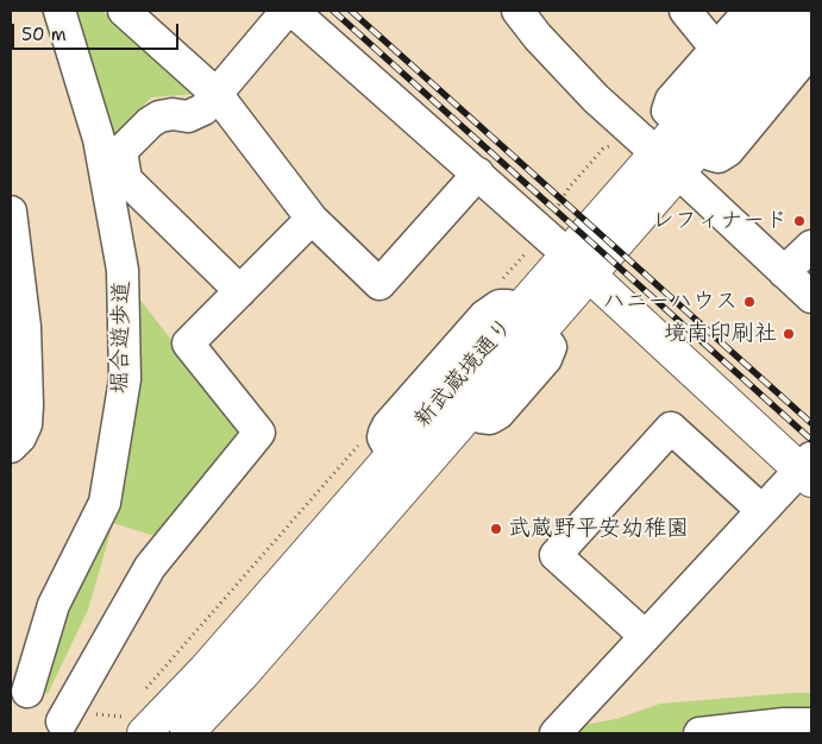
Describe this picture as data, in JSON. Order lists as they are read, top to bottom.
{
  "streets": {
    "main road": ["新武蔵境通り"],
    "street": ["堀合遊歩道"]
  },
  "places": [
    "レフィナード",
    "ハニーハウス",
    "境南印刷社",
    "武蔵野平安幼稚園"
  ],
  "scale_bar": "50 m"
}
